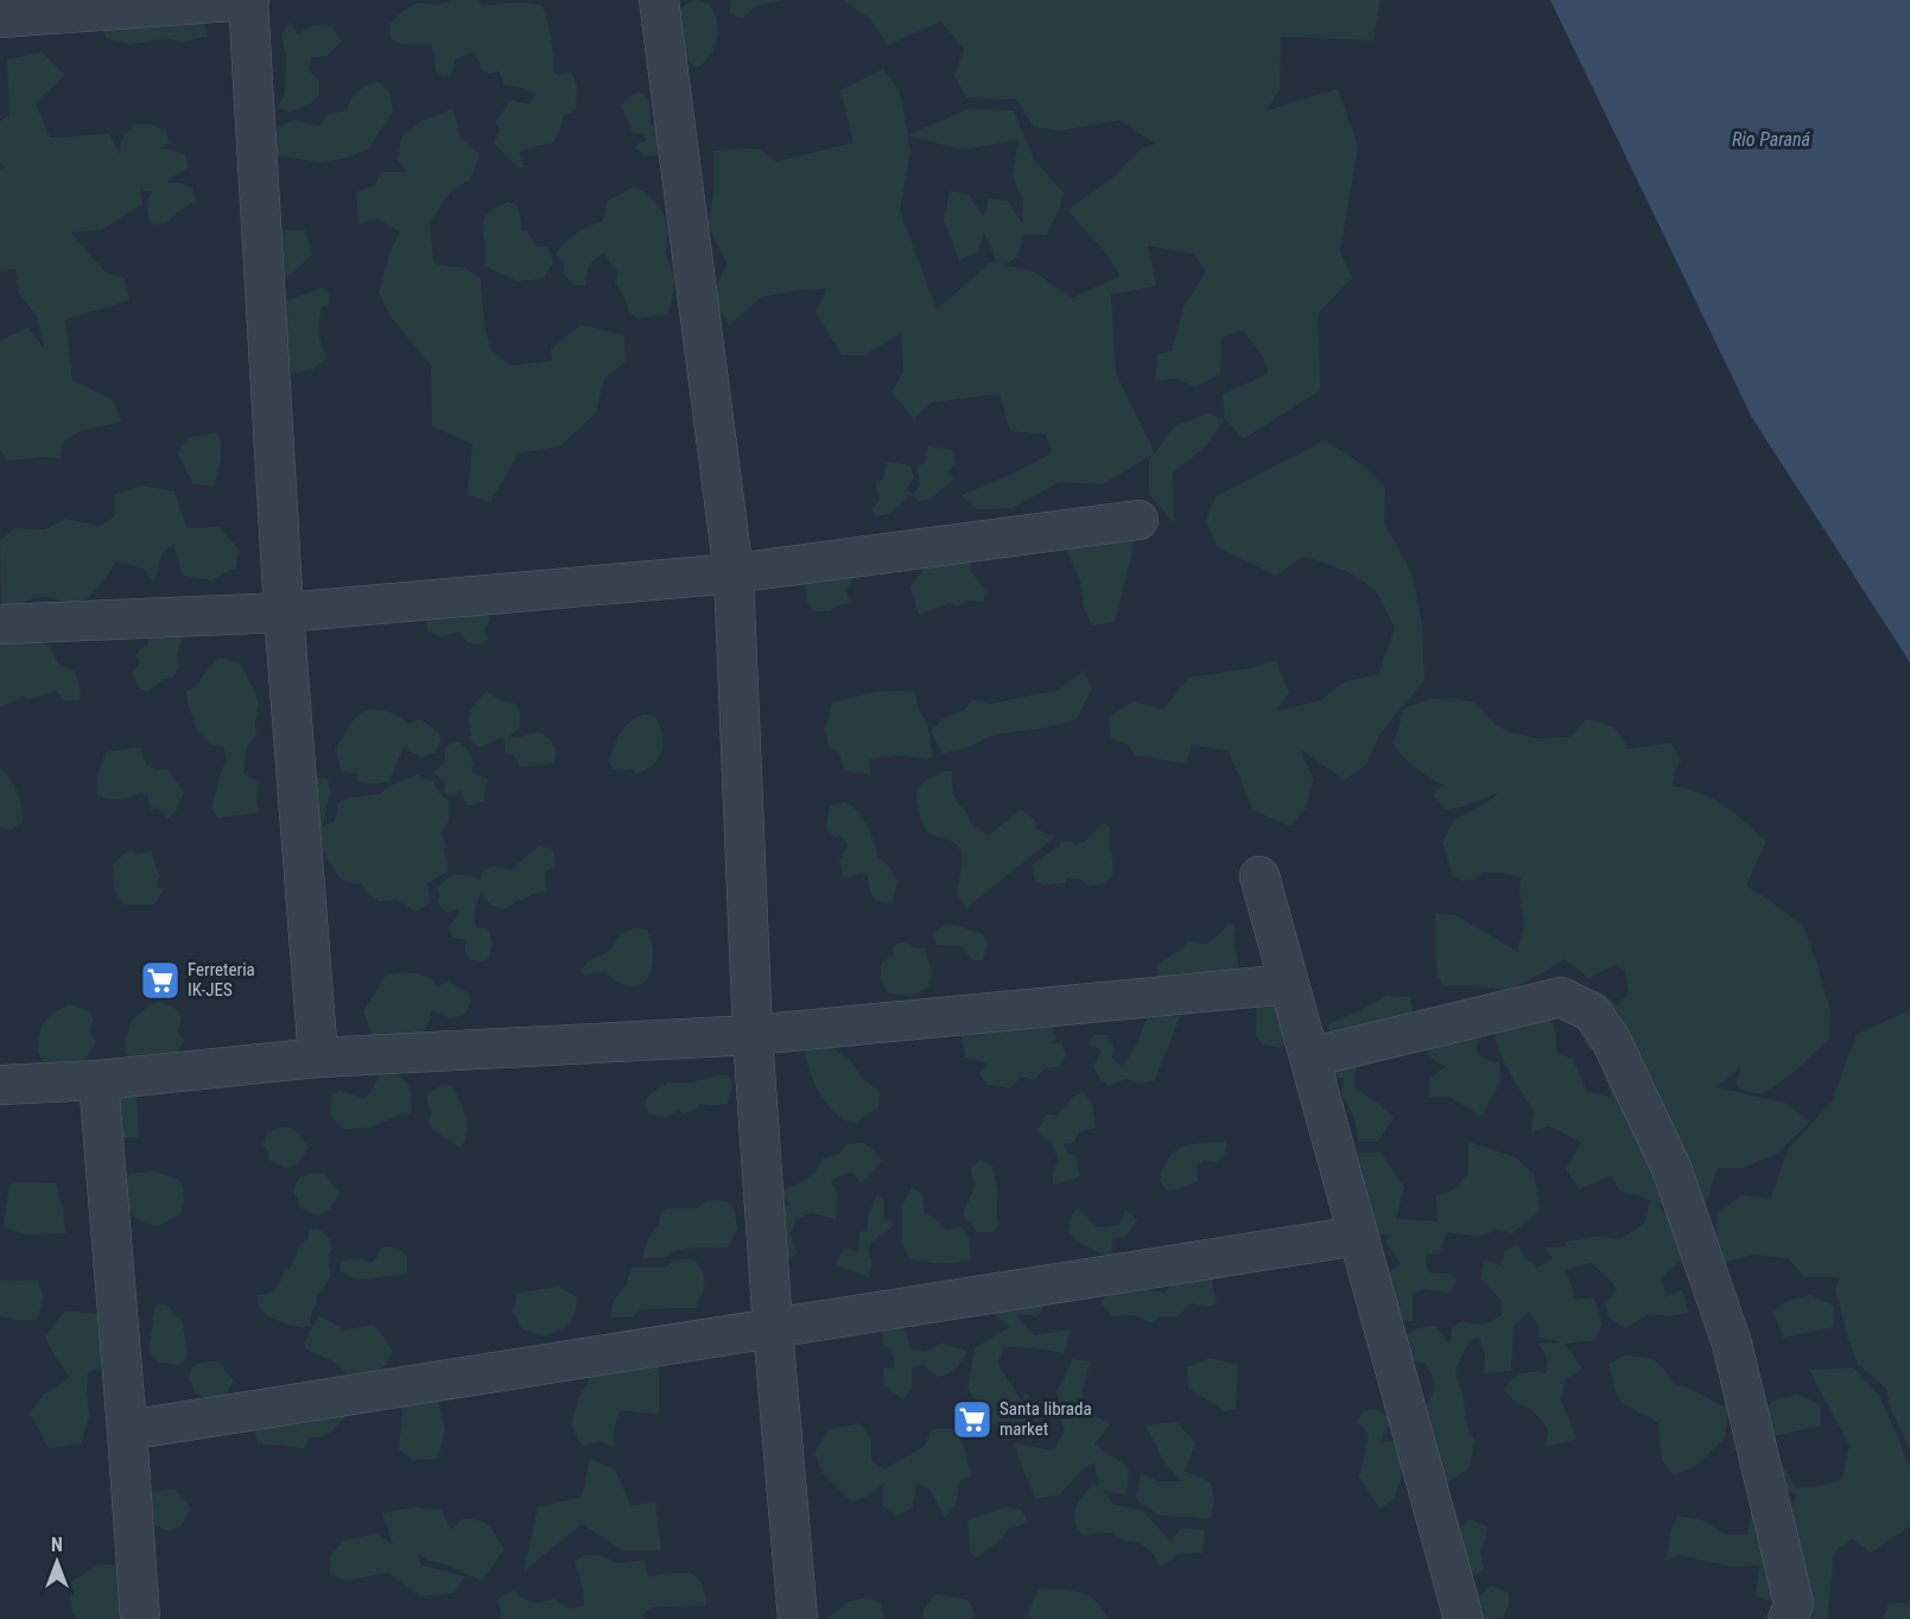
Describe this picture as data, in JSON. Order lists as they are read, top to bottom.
{
  "water": ["Rio Paraná"],
  "places": {
    "supermarket": ["Ferreteria IK-JES", "Santa librada market"]
  },
  "north": "top"
}
